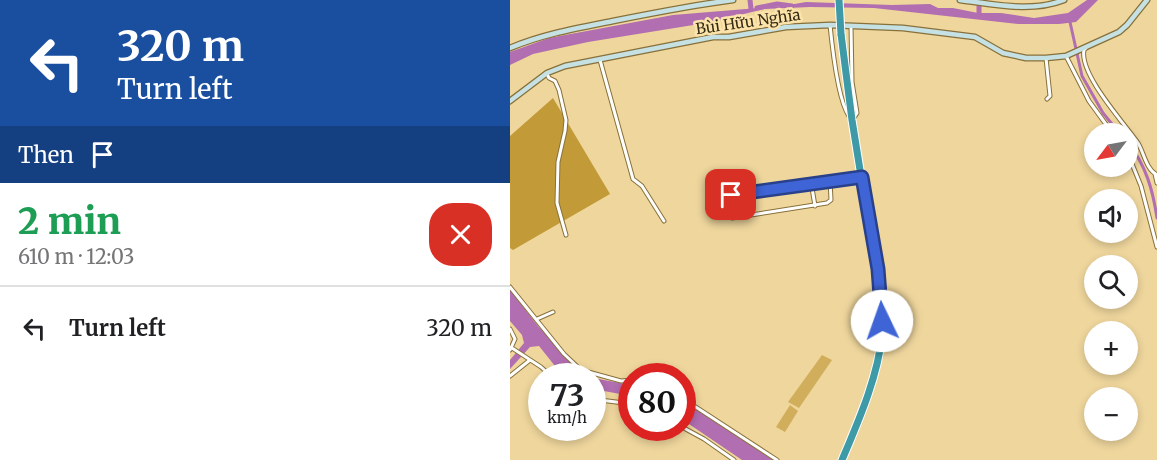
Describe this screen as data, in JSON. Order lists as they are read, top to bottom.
{
  "streets": {
    "main road": ["Bùi Hữu Nghĩa"]
  },
  "north": "bottom left",
  "page": {
    "turn": ["320 m", "Turn left"],
    "map_buttons": ["+", "−"],
    "then": "Then",
    "heading": ["2 min", "610 m · 12:03"],
    "list": [
      {
        "name": "Turn left",
        "value": "320 m"
      }
    ],
    "speed": "73 km/h",
    "limit": "80"
  }
}
